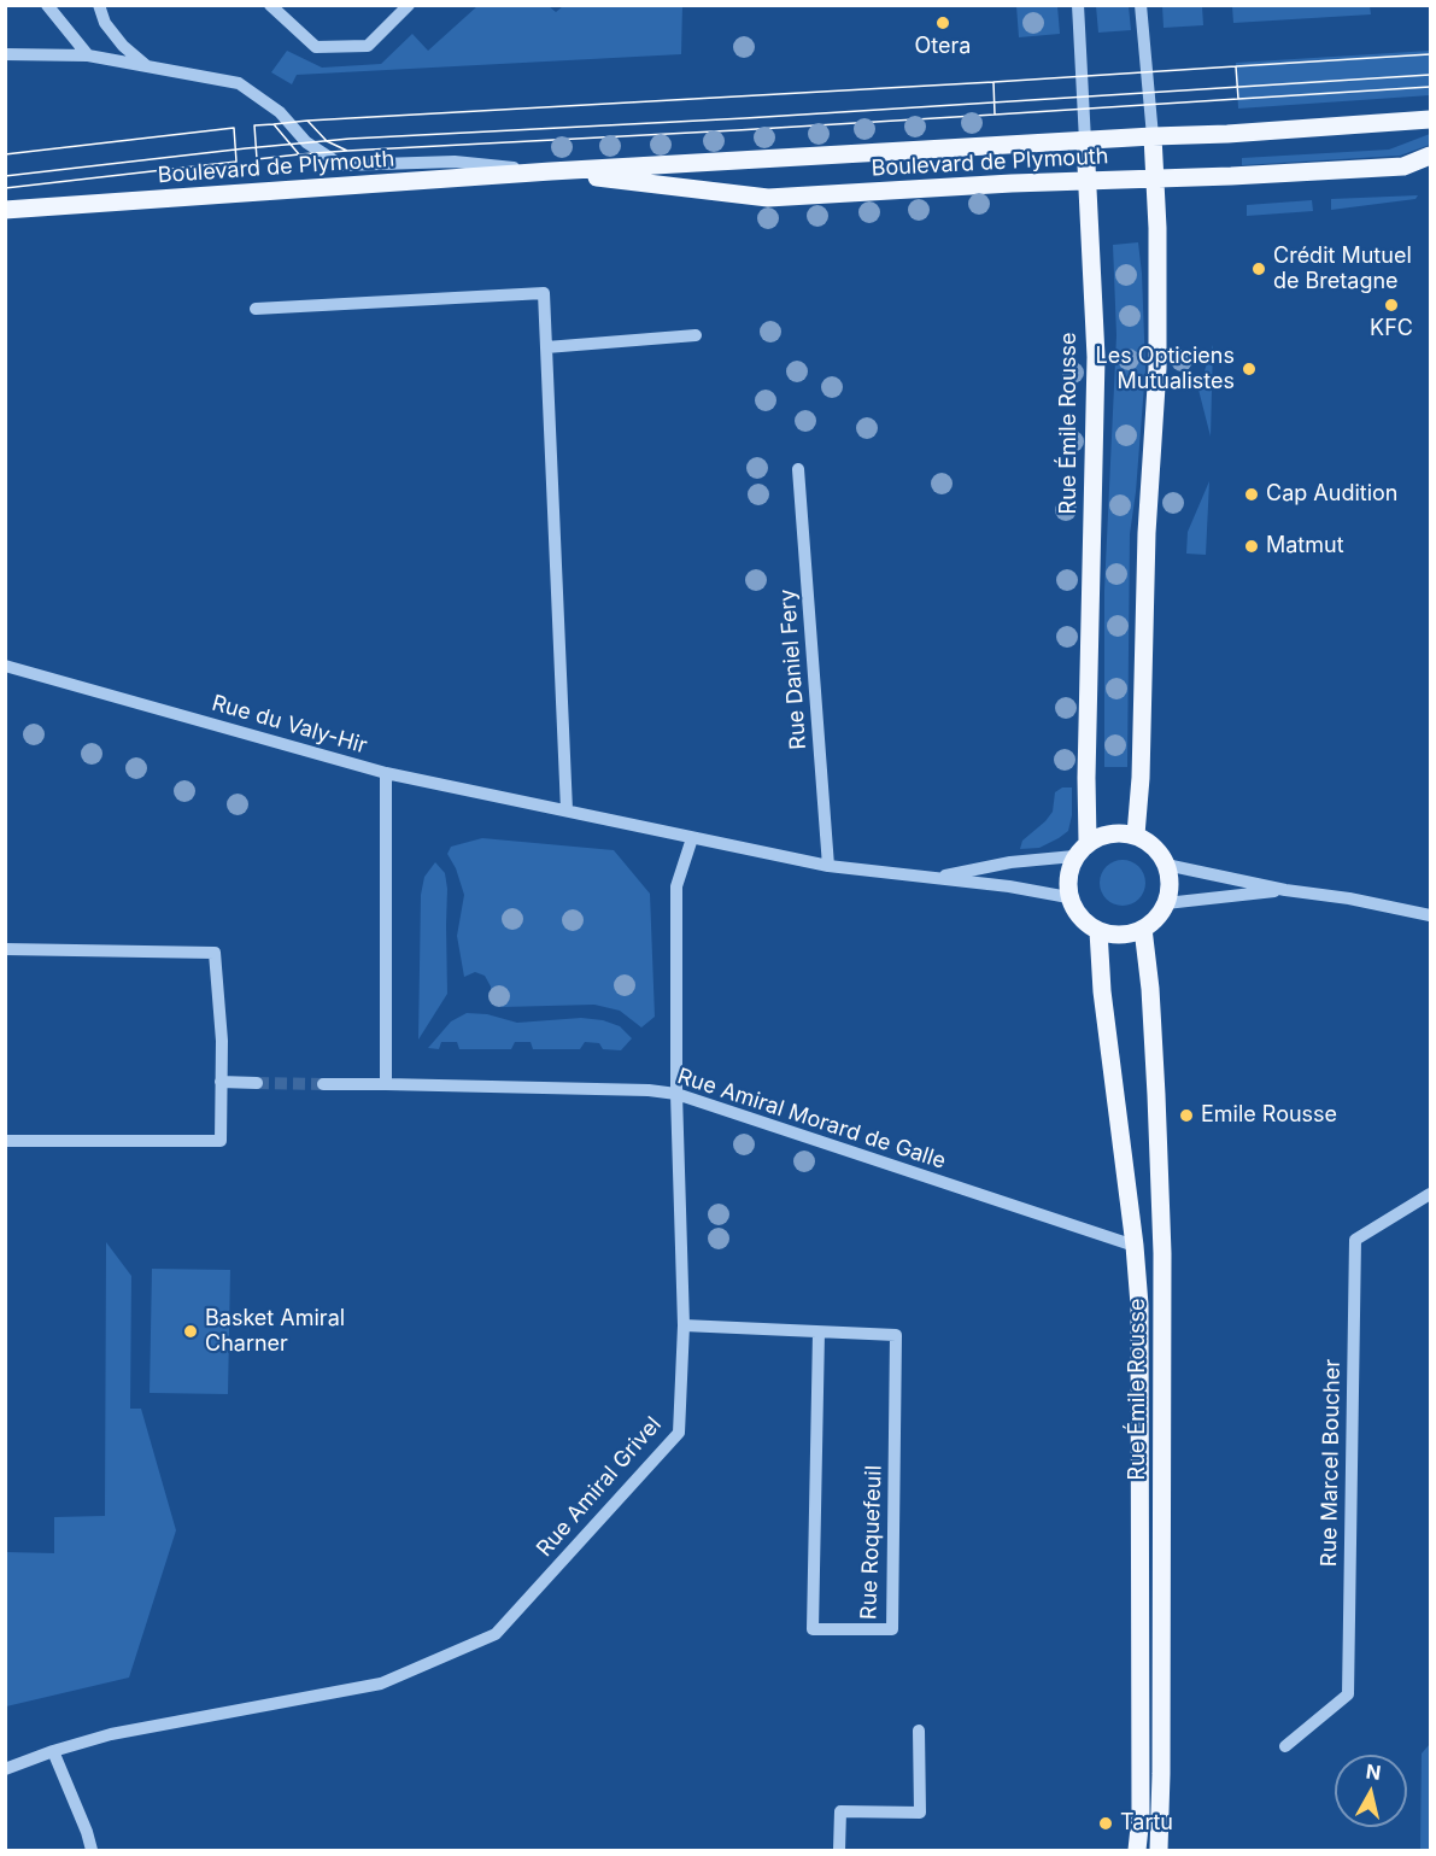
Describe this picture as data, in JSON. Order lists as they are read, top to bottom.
{
  "streets": {
    "main road": ["Boulevard de Plymouth", "Rue Émile Rousse"],
    "street": [
      "Rue Daniel Fery",
      "Rue du Valy-Hir",
      "Rue Amiral Morard de Galle",
      "Rue Marcel Boucher",
      "Rue Amiral Grivel",
      "Rue Roquefeuil"
    ]
  },
  "crossings": [
    ["Boulevard de Plymouth", "Rue Émile Rousse"],
    ["Rue Émile Rousse", "Rue du Valy-Hir"],
    ["Rue Émile Rousse", "Rue Amiral Morard de Galle"],
    ["Rue Daniel Fery", "Rue du Valy-Hir"],
    ["Rue du Valy-Hir", "Rue Amiral Grivel"],
    ["Rue Amiral Morard de Galle", "Rue Amiral Grivel"],
    ["Rue Amiral Grivel", "Rue Roquefeuil"]
  ],
  "places": [
    "Otera",
    "Crédit Mutuel de Bretagne",
    "KFC",
    "Les Opticiens Mutualistes",
    "Cap Audition",
    "Matmut",
    "Emile Rousse",
    "Basket Amiral Charner",
    "Tartu"
  ],
  "north": "top"
}
